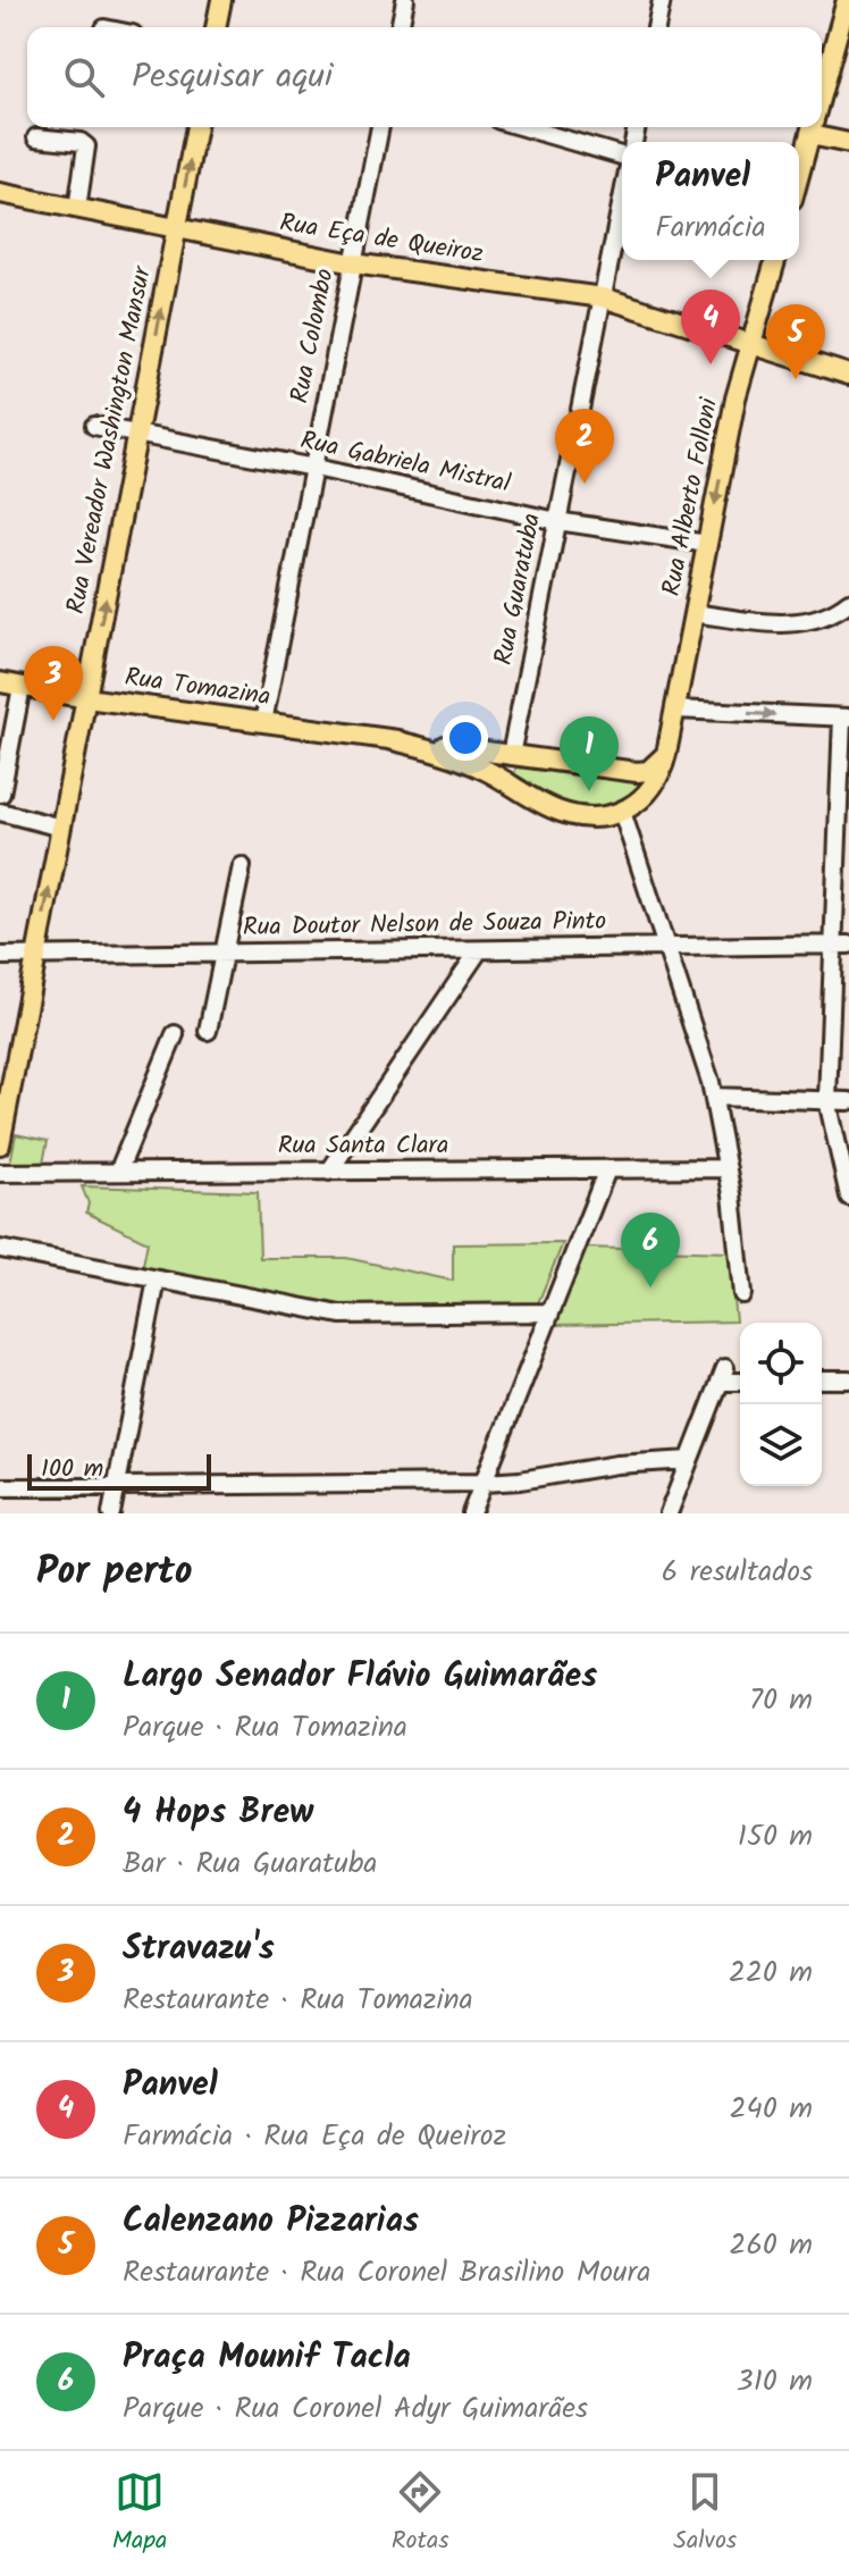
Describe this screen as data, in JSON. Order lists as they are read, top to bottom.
{
  "streets": {
    "main road": [
      "Rua Eça de Queiroz",
      "Rua Vereador Washington Mansur",
      "Rua Alberto Folloni",
      "Rua Tomazina"
    ],
    "street": [
      "Rua Colombo",
      "Rua Gabriela Mistral",
      "Rua Guaratuba",
      "Rua Doutor Nelson de Souza Pinto",
      "Rua Santa Clara"
    ]
  },
  "crossings": [
    ["Rua Eça de Queiroz", "Rua Colombo"],
    ["Rua Eça de Queiroz", "Rua Vereador Washington Mansur"],
    ["Rua Eça de Queiroz", "Rua Alberto Folloni"],
    ["Rua Eça de Queiroz", "Rua Guaratuba"],
    ["Rua Colombo", "Rua Gabriela Mistral"],
    ["Rua Colombo", "Rua Tomazina"],
    ["Rua Vereador Washington Mansur", "Rua Gabriela Mistral"],
    ["Rua Vereador Washington Mansur", "Rua Tomazina"],
    ["Rua Vereador Washington Mansur", "Rua Doutor Nelson de Souza Pinto"],
    ["Rua Gabriela Mistral", "Rua Alberto Folloni"],
    ["Rua Gabriela Mistral", "Rua Guaratuba"],
    ["Rua Alberto Folloni", "Rua Tomazina"],
    ["Rua Guaratuba", "Rua Tomazina"]
  ],
  "one_way": ["Rua Vereador Washington Mansur", "Rua Alberto Folloni"],
  "scale_bar": "100 m",
  "page": {
    "search": "Pesquisar aqui",
    "popup": ["Panvel", "Farmácia"],
    "pins": [
      "4",
      "5",
      "2",
      "3",
      "1",
      "6"
    ],
    "scale": "100 m",
    "heading": ["Por perto", "6 resultados"],
    "list": [
      {
        "mark": "1",
        "name": "Largo Senador Flávio Guimarães",
        "note": "Parque · Rua Tomazina",
        "value": "70 m"
      },
      {
        "mark": "2",
        "name": "4 Hops Brew",
        "note": "Bar · Rua Guaratuba",
        "value": "150 m"
      },
      {
        "mark": "3",
        "name": "Stravazu's",
        "note": "Restaurante · Rua Tomazina",
        "value": "220 m"
      },
      {
        "mark": "4",
        "name": "Panvel",
        "note": "Farmácia · Rua Eça de Queiroz",
        "value": "240 m"
      },
      {
        "mark": "5",
        "name": "Calenzano Pizzarias",
        "note": "Restaurante · Rua Coronel Brasilino Moura",
        "value": "260 m"
      },
      {
        "mark": "6",
        "name": "Praça Mounif Tacla",
        "note": "Parque · Rua Coronel Adyr Guimarães",
        "value": "310 m"
      }
    ],
    "nav": ["Mapa", "Rotas", "Salvos"]
  }
}
